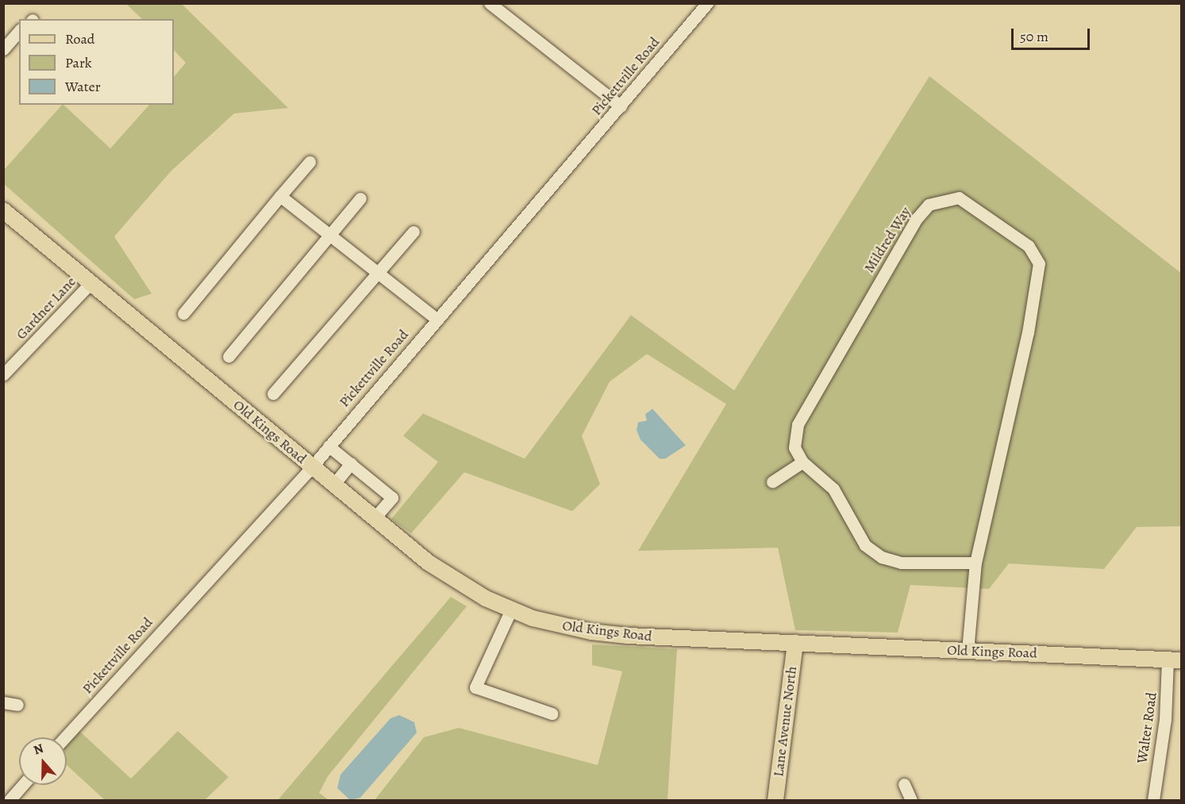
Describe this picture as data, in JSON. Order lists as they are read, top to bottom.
{
  "streets": {
    "main road": ["Old Kings Road", "Lane Avenue North"],
    "street": [
      "Pickettville Road",
      "Mildred Way",
      "Gardner Lane",
      "Walter Road"
    ]
  },
  "crossings": [
    ["Pickettville Road", "Old Kings Road"],
    ["Mildred Way", "Old Kings Road"],
    ["Gardner Lane", "Old Kings Road"],
    ["Old Kings Road", "Lane Avenue North"],
    ["Old Kings Road", "Walter Road"]
  ],
  "legend": ["Road", "Park", "Water"],
  "scale_bar": "50 m",
  "north": "top"
}
